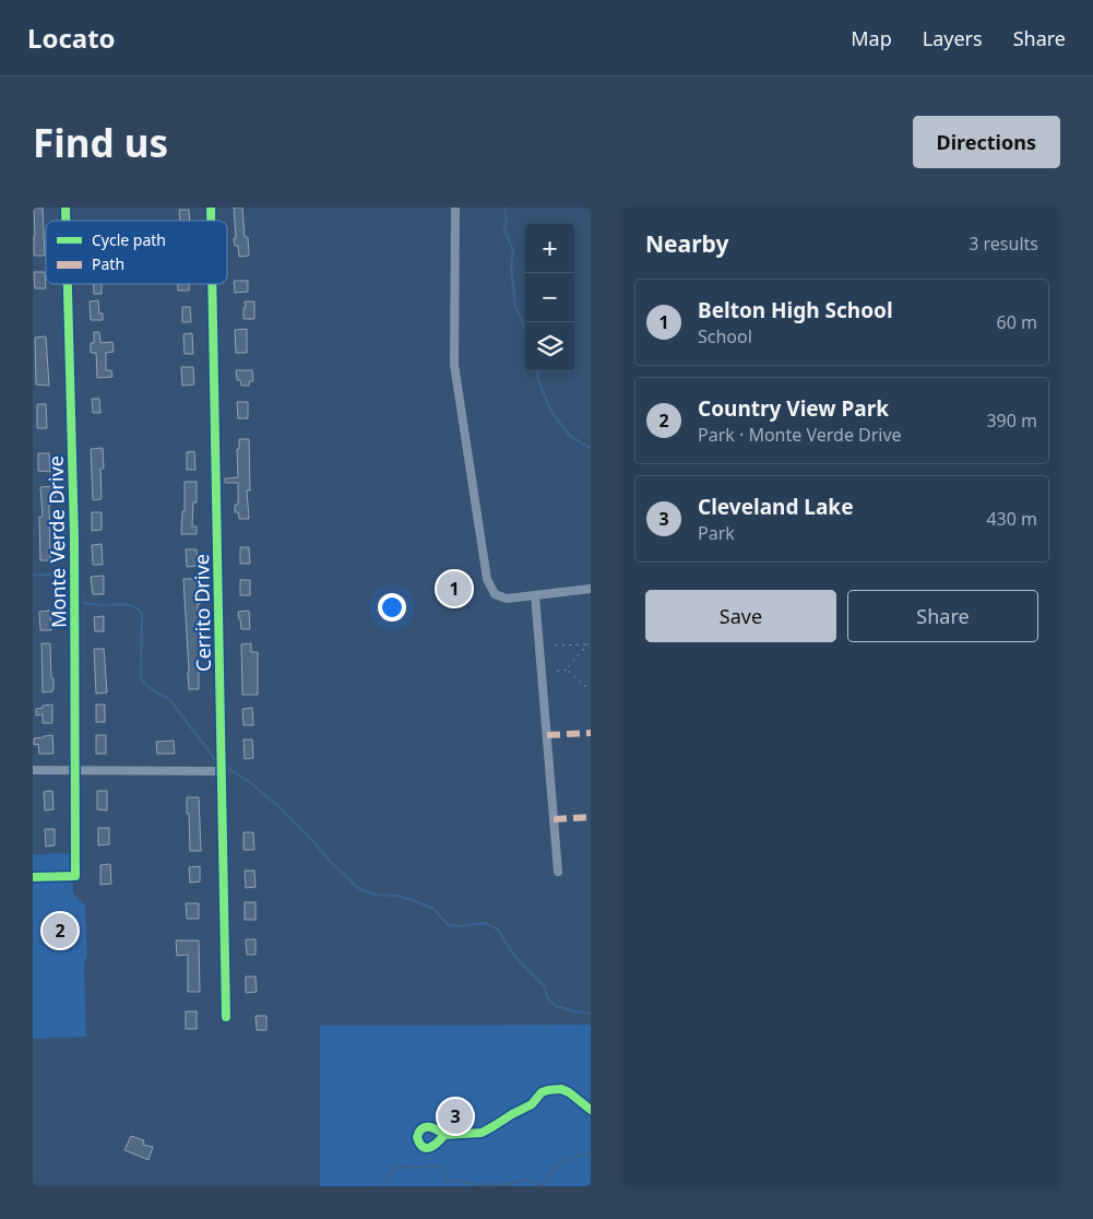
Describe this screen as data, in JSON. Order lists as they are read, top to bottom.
{
  "streets": {
    "street": ["Monte Verde Drive", "Cerrito Drive"]
  },
  "legend": ["Cycle path", "Path"],
  "page": {
    "header": "Locato",
    "nav": ["Map", "Layers", "Share"],
    "buttons": [
      "Directions",
      ["Save", "Share"]
    ],
    "title": "Find us",
    "heading": ["Nearby", "3 results"],
    "map_buttons": ["+", "−"],
    "list": [
      {
        "mark": "1",
        "name": "Belton High School",
        "note": "School",
        "value": "60 m"
      },
      {
        "mark": "2",
        "name": "Country View Park",
        "note": "Park · Monte Verde Drive",
        "value": "390 m"
      },
      {
        "mark": "3",
        "name": "Cleveland Lake",
        "note": "Park",
        "value": "430 m"
      }
    ],
    "pins": ["1", "2", "3"]
  }
}
